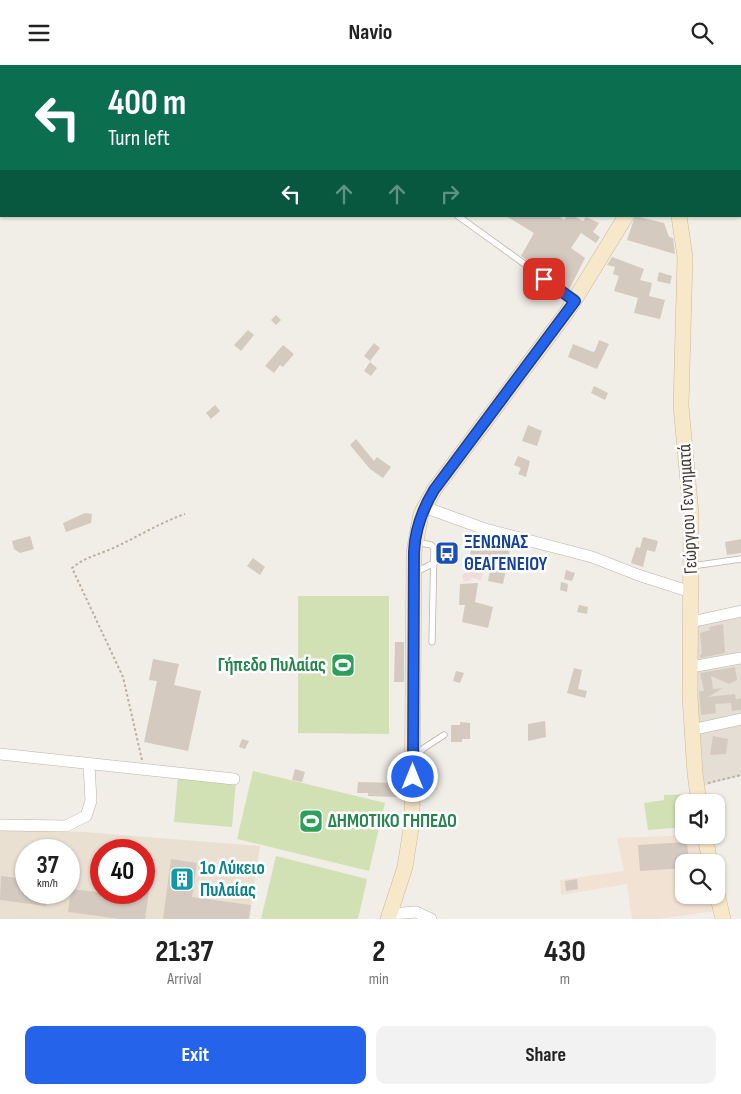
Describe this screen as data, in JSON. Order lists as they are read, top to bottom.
{
  "streets": {
    "street": ["Γεώργιου Γεννηματά"]
  },
  "places": {
    "bus stop": ["ΞΕΝΩΝΑΣ ΘΕΑΓΕΝΕΙΟΥ"],
    "sports": ["Γήπεδο Πυλαίας", "ΔΗΜΟΤΙΚΟ ΓΗΠΕΔΟ"],
    "building": ["1ο Λύκειο Πυλαίας"]
  },
  "page": {
    "header": "Navio",
    "turn": ["400 m", "Turn left"],
    "speed": "37 km/h",
    "limit": "40",
    "eta": [
      "21:37",
      "Arrival",
      "2",
      "min",
      "430",
      "m"
    ],
    "buttons": ["Exit", "Share"]
  }
}
